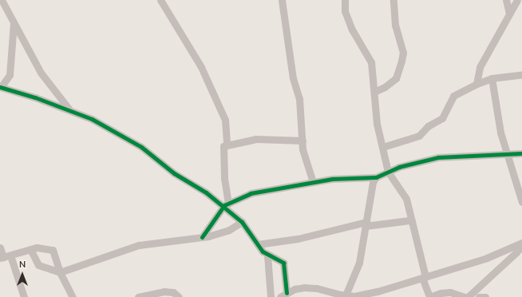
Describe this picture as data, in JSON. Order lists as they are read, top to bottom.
{
  "north": "top"
}
